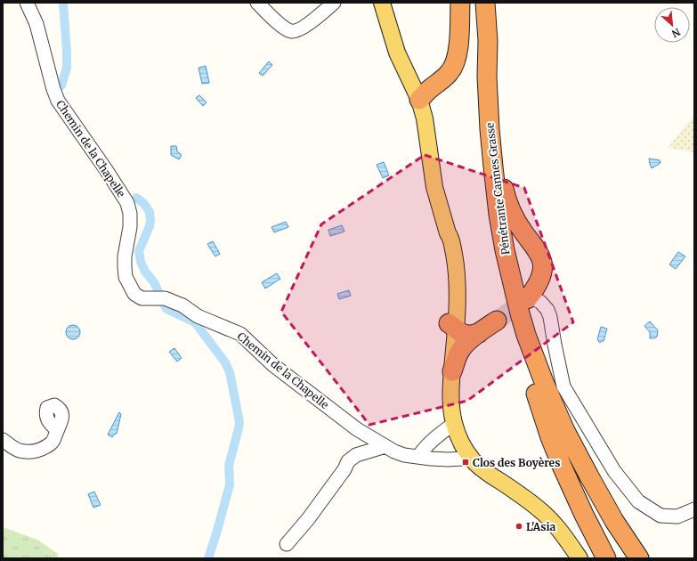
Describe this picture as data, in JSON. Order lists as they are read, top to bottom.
{
  "streets": {
    "highway": ["Pénétrante Cannes Grasse"],
    "street": ["Chemin de la Chapelle"]
  },
  "places": {
    "transit": ["Clos des Boyères"],
    "other": ["L'Asia"]
  },
  "north": "bottom right"
}
